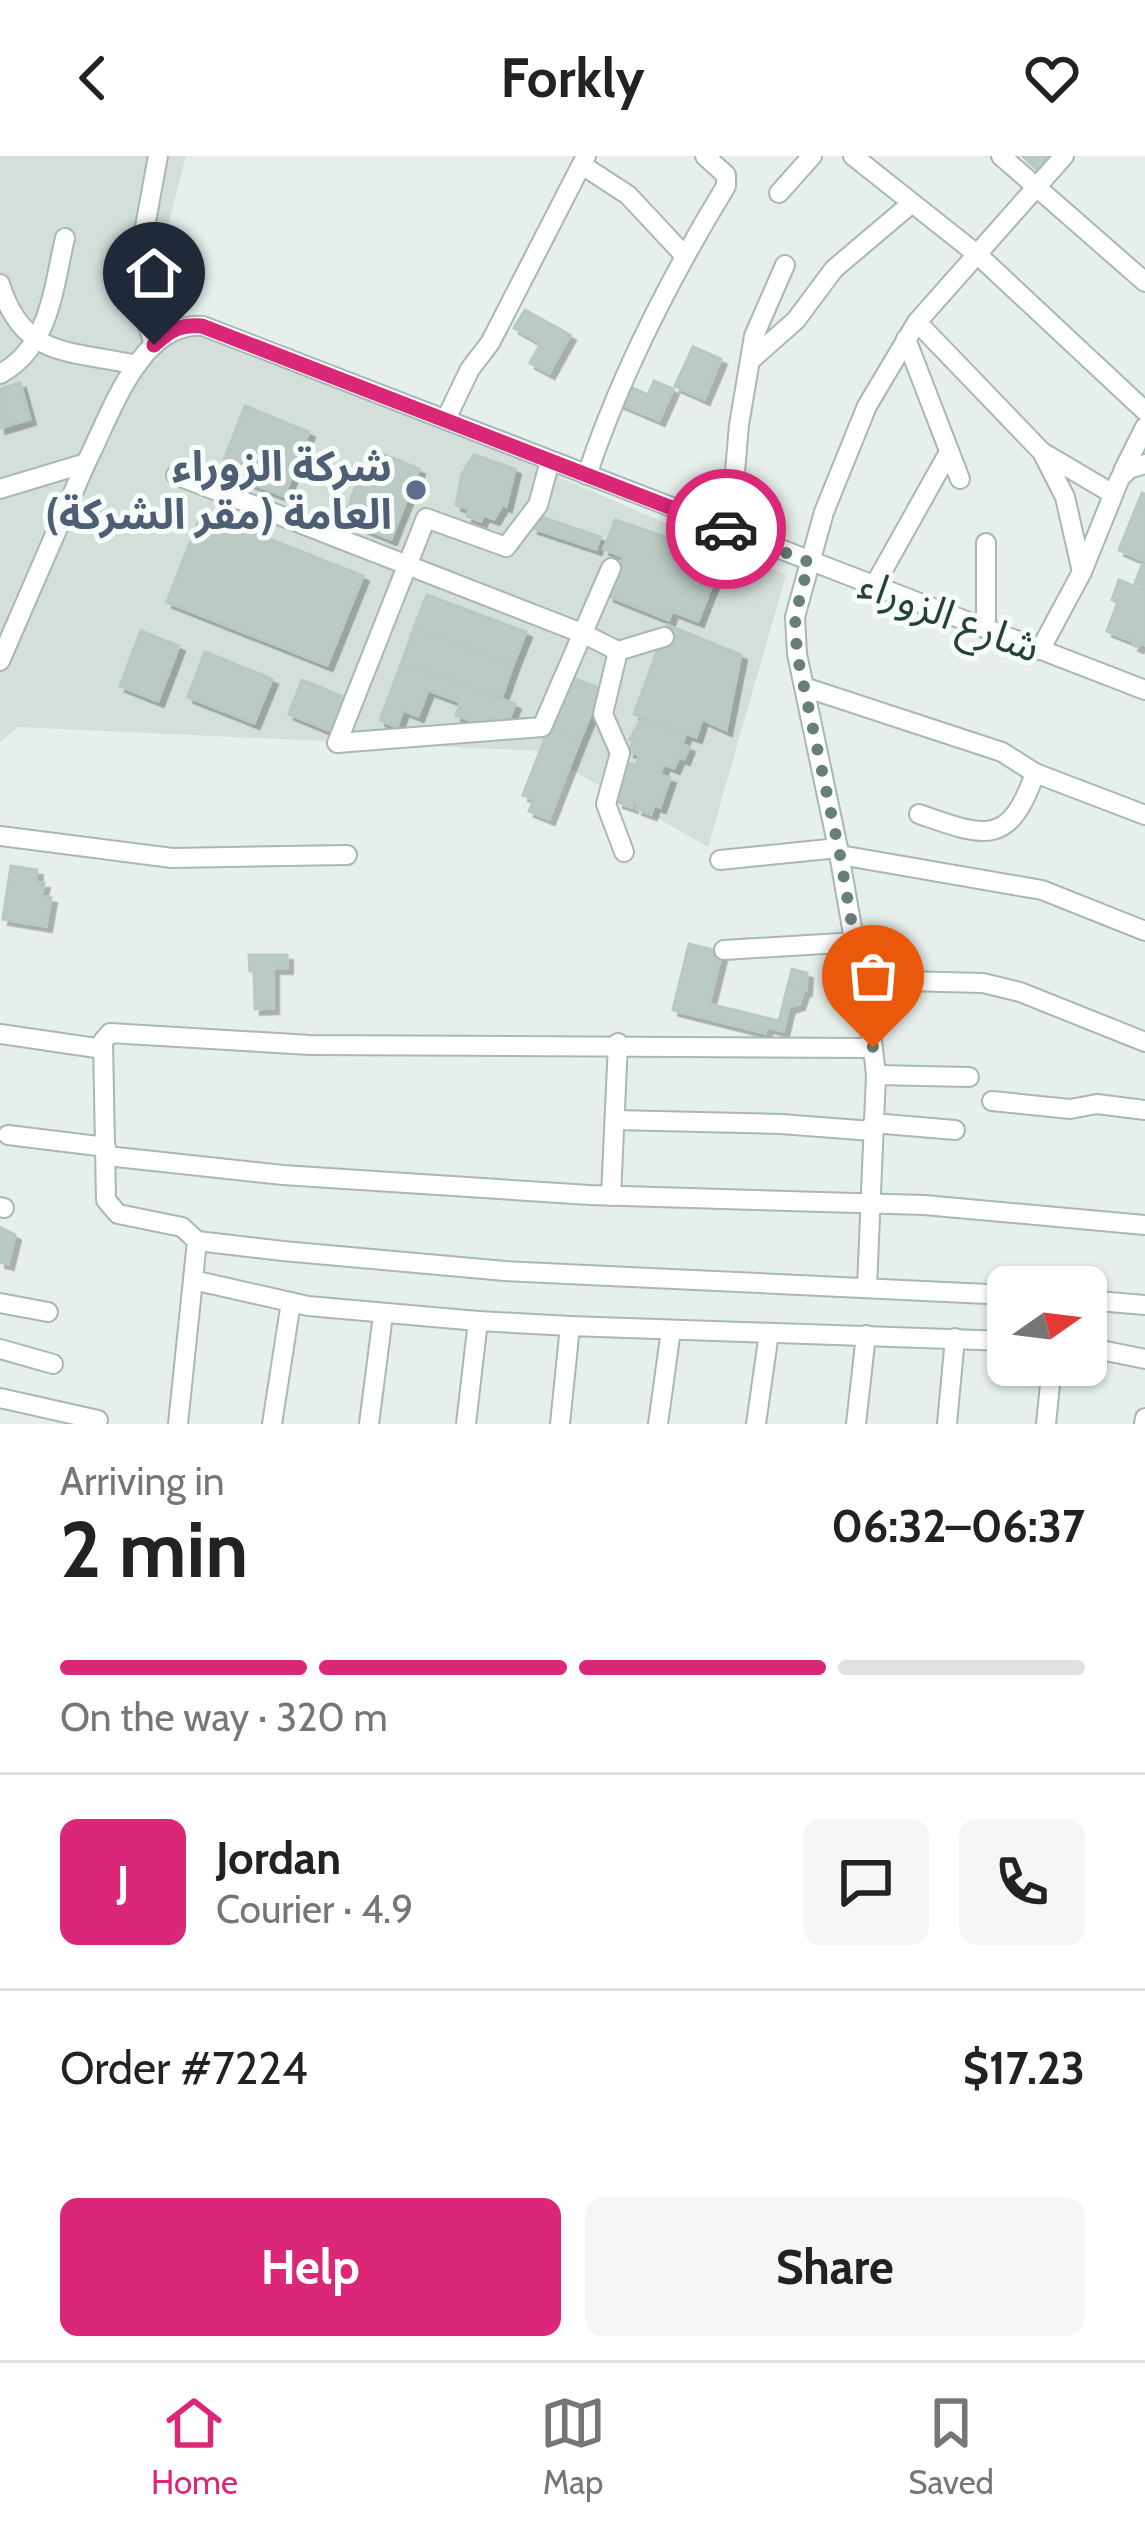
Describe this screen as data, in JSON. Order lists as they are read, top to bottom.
{
  "streets": {
    "street": ["شارع الزوراء"]
  },
  "places": ["شركة الزوراء العامة (مقر الشركة)"],
  "north": "right",
  "page": {
    "header": "Forkly",
    "heading": ["2 min", "Arriving in", "06:32–06:37"],
    "panel": [
      "Jordan",
      "Courier · 4.9",
      "Order #7224",
      "$17.23"
    ],
    "bar": "On the way · 320 m",
    "round": "J",
    "buttons": ["Help", "Share"],
    "tabs": ["Home", "Map", "Saved"]
  }
}
